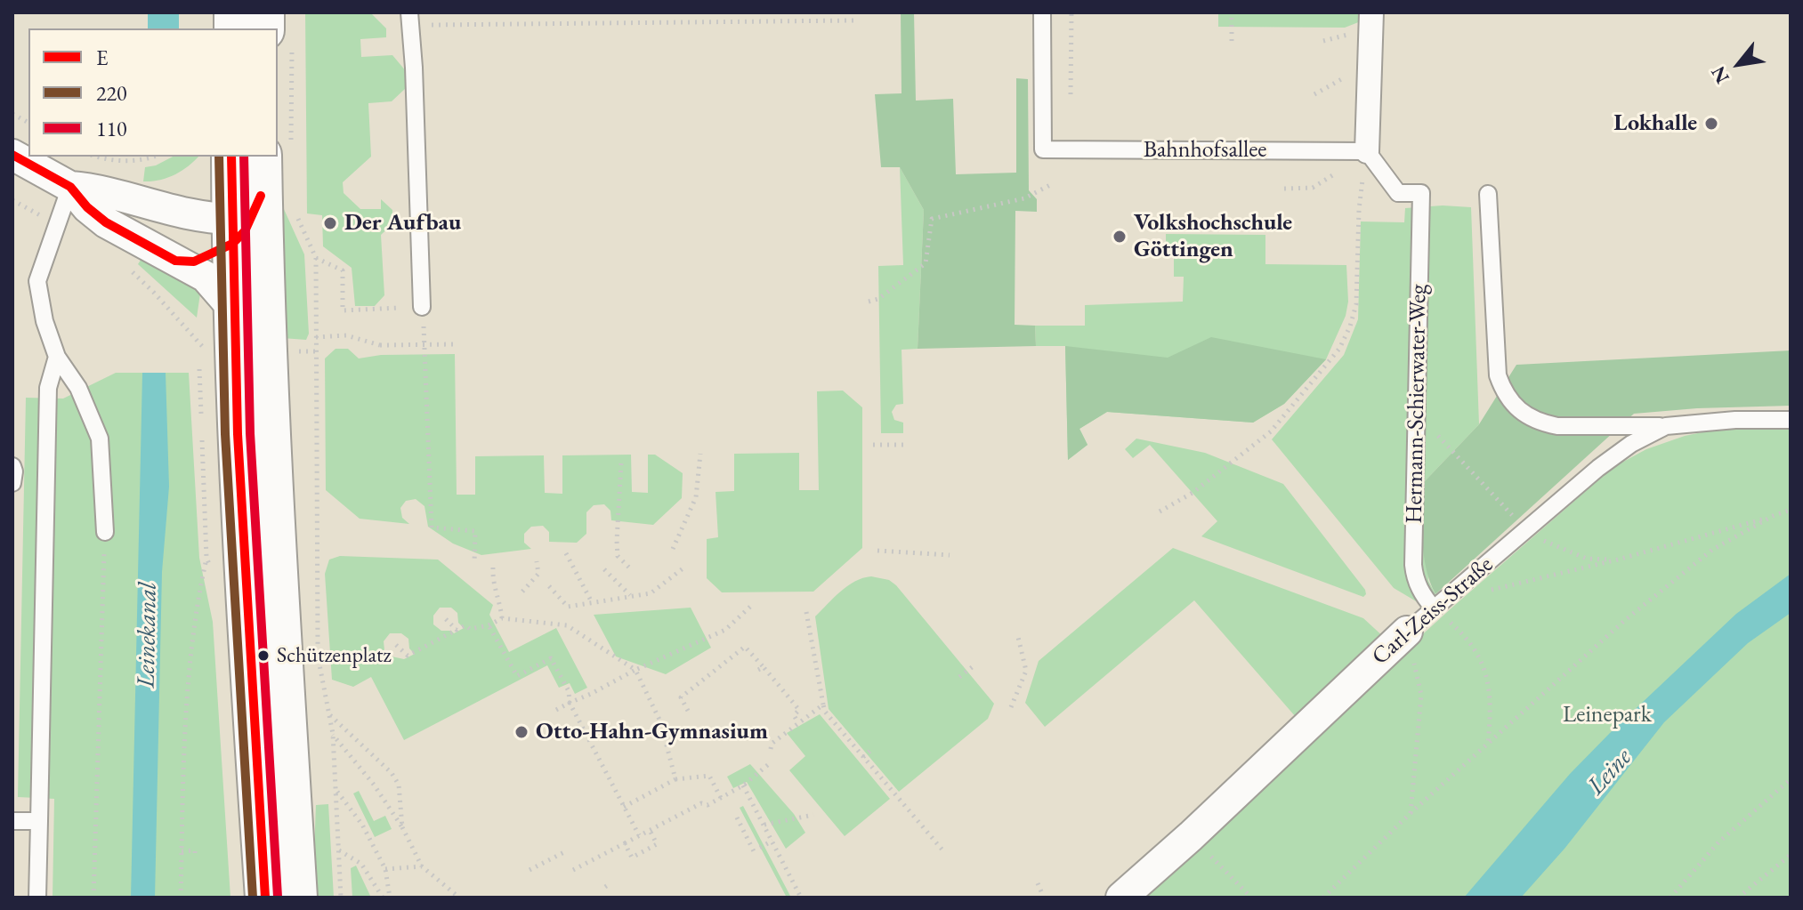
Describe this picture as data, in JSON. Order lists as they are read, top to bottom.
{
  "streets": {
    "street": ["Carl-Zeiss-Straße"],
    "lane": ["Bahnhofsallee", "Hermann-Schierwater-Weg"]
  },
  "crossings": [
    ["Bahnhofsallee", "Hermann-Schierwater-Weg"],
    ["Hermann-Schierwater-Weg", "Carl-Zeiss-Straße"]
  ],
  "water": ["Leinekanal", "Leine"],
  "parks": ["Leinepark"],
  "places": [
    "Lokhalle",
    "Der Aufbau",
    "Volkshochschule Göttingen",
    "Schützenplatz",
    "Otto-Hahn-Gymnasium"
  ],
  "lines": ["transit line E", "transit line 220", "transit line 110"],
  "legend": ["E", "220", "110"],
  "north": "bottom left"
}
